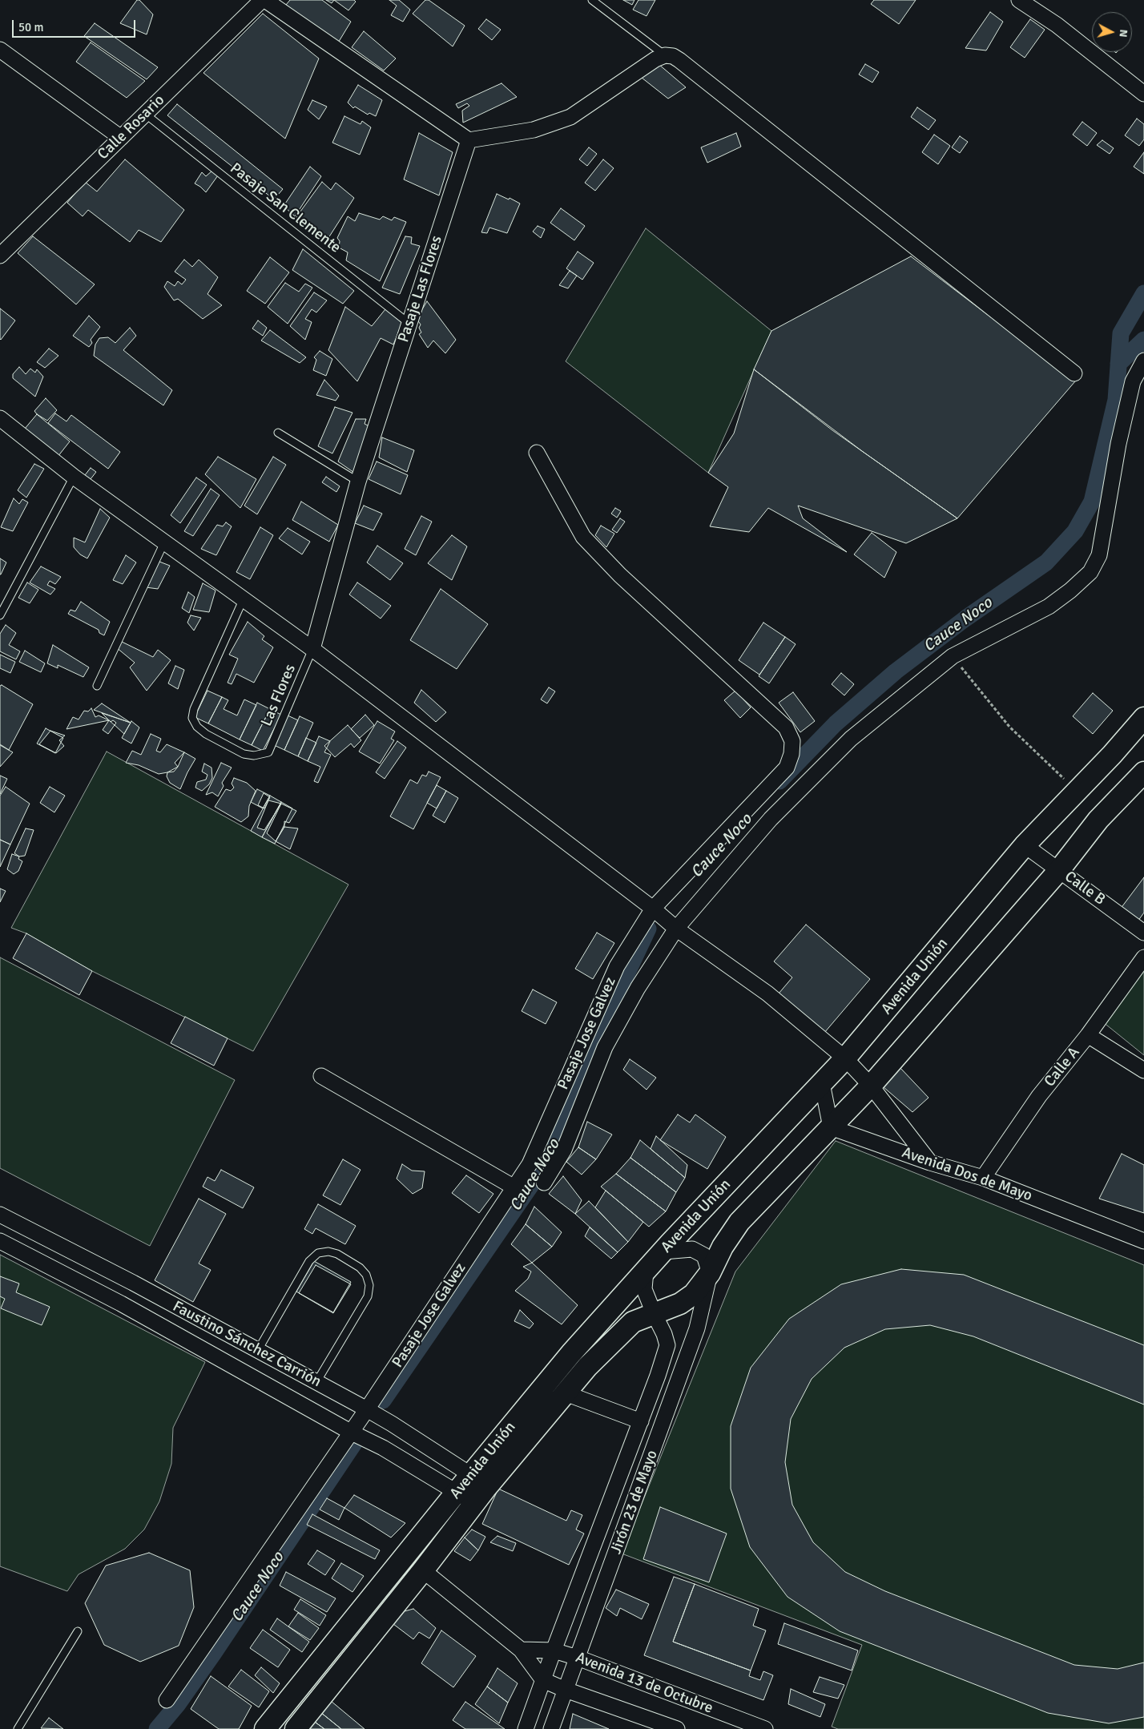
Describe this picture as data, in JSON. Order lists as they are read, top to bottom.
{
  "streets": {
    "main road": ["Avenida Unión"],
    "street": [
      "Calle Rosario",
      "Pasaje Las Flores",
      "Calle B",
      "Pasaje Jose Galvez",
      "Calle A",
      "Avenida Dos de Mayo",
      "Faustino Sánchez Carrión",
      "Jirón 23 de Mayo",
      "Avenida 13 de Octubre"
    ],
    "lane": ["Pasaje San Clemente", "Las Flores"]
  },
  "crossings": [
    ["Calle Rosario", "Pasaje San Clemente"],
    ["Pasaje San Clemente", "Pasaje Las Flores"],
    ["Pasaje Las Flores", "Las Flores"],
    ["Calle B", "Avenida Unión"],
    ["Avenida Unión", "Avenida Dos de Mayo"],
    ["Avenida Unión", "Faustino Sánchez Carrión"],
    ["Avenida Unión", "Jirón 23 de Mayo"],
    ["Pasaje Jose Galvez", "Faustino Sánchez Carrión"],
    ["Calle A", "Avenida Dos de Mayo"],
    ["Jirón 23 de Mayo", "Avenida 13 de Octubre"]
  ],
  "water": ["Cauce Noco"],
  "scale_bar": "50 m",
  "north": "right"
}
